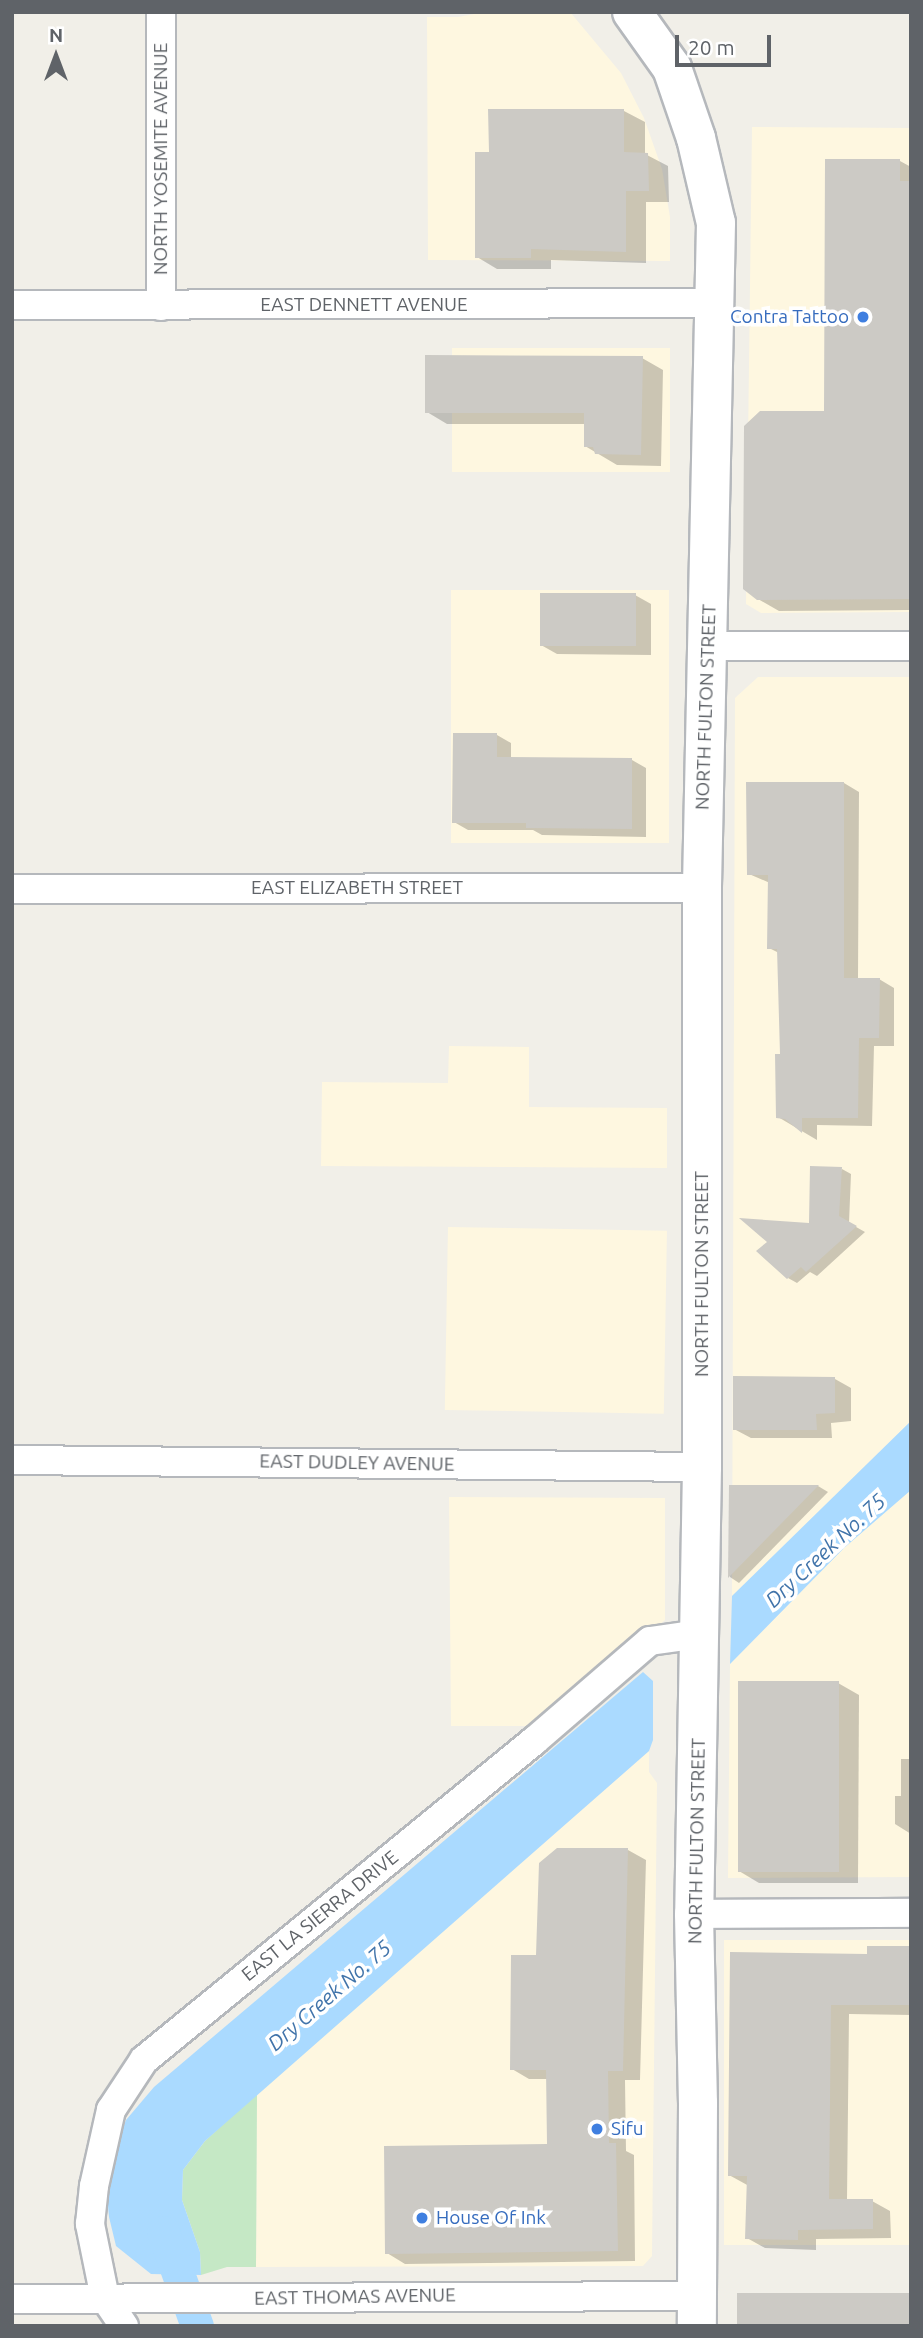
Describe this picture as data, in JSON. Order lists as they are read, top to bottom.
{
  "streets": {
    "main road": ["NORTH FULTON STREET"],
    "street": [
      "NORTH YOSEMITE AVENUE",
      "EAST DENNETT AVENUE",
      "EAST ELIZABETH STREET",
      "EAST DUDLEY AVENUE",
      "EAST LA SIERRA DRIVE",
      "EAST THOMAS AVENUE"
    ]
  },
  "crossings": [
    ["NORTH YOSEMITE AVENUE", "EAST DENNETT AVENUE"],
    ["EAST DENNETT AVENUE", "NORTH FULTON STREET"],
    ["NORTH FULTON STREET", "EAST ELIZABETH STREET"],
    ["NORTH FULTON STREET", "EAST DUDLEY AVENUE"],
    ["NORTH FULTON STREET", "EAST LA SIERRA DRIVE"],
    ["NORTH FULTON STREET", "EAST THOMAS AVENUE"],
    ["EAST LA SIERRA DRIVE", "EAST THOMAS AVENUE"]
  ],
  "water": ["Dry Creek No. 75"],
  "places": ["Contra Tattoo", "Sifu", "House Of Ink"],
  "scale_bar": "20 m",
  "north": "top"
}
